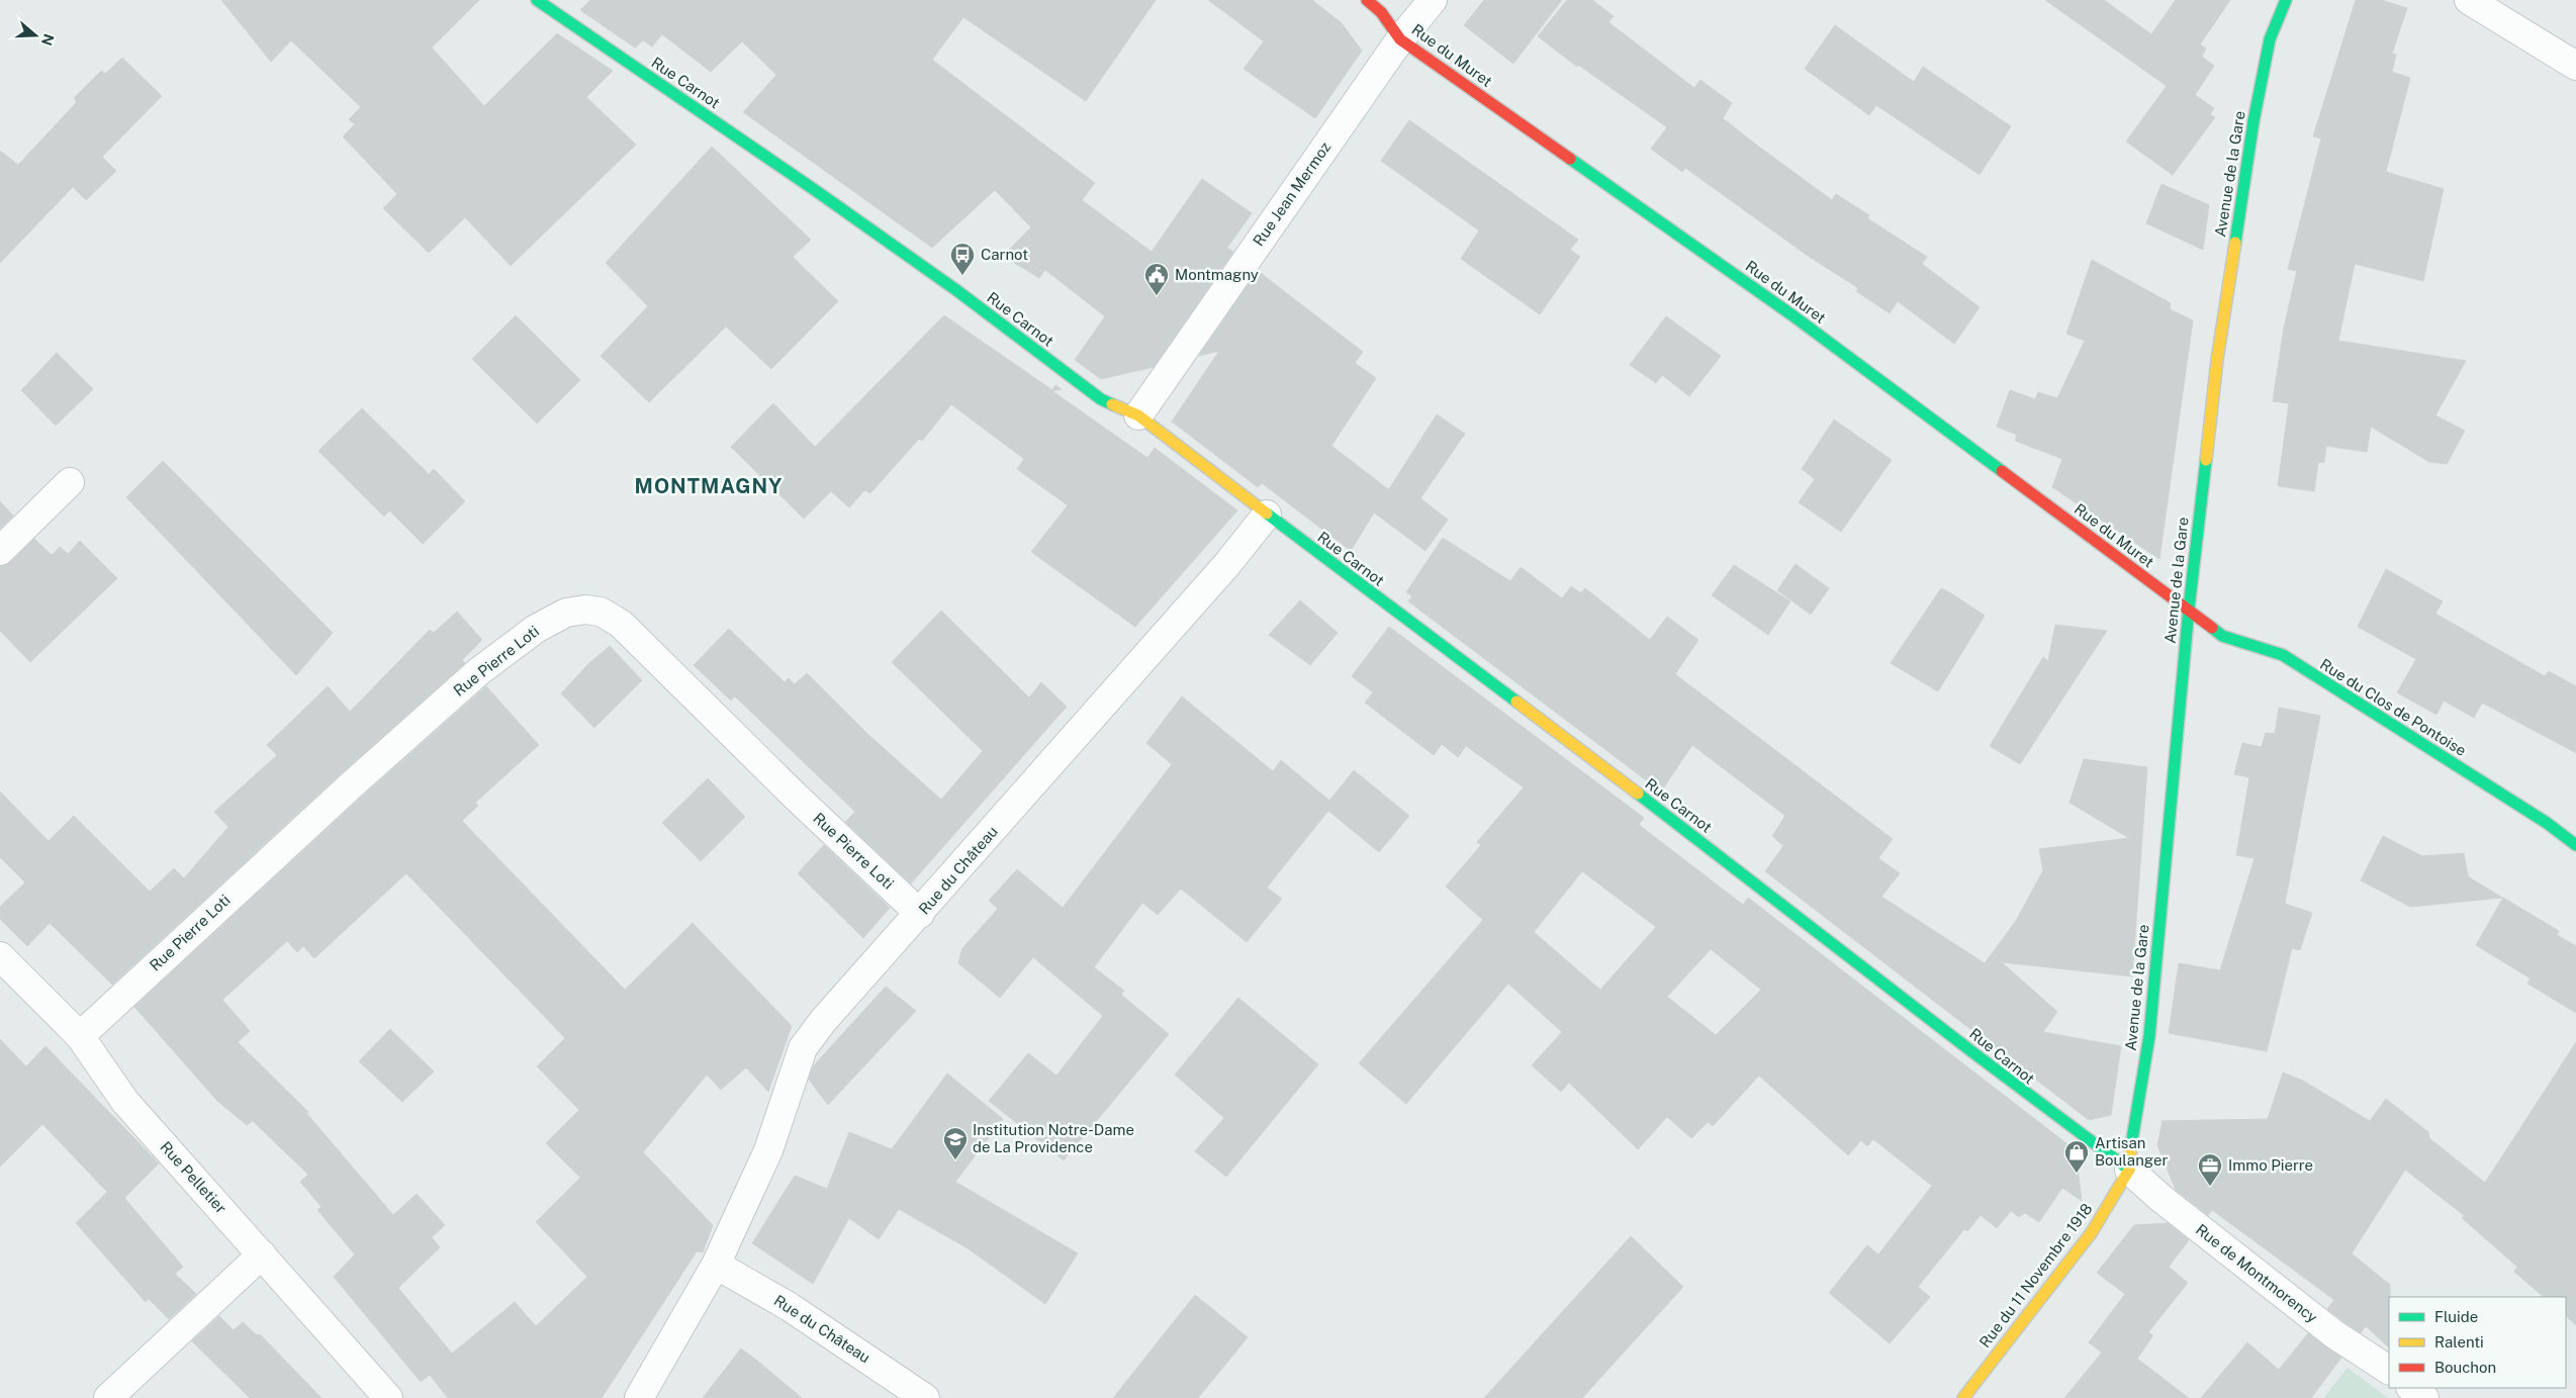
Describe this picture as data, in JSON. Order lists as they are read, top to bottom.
{
  "streets": {
    "main road": [
      "Rue du Muret",
      "Rue Carnot",
      "Avenue de la Gare",
      "Rue du Clos de Pontoise",
      "Rue du 11 Novembre 1918"
    ],
    "street": [
      "Rue Jean Mermoz",
      "Rue Pierre Loti",
      "Rue du Château",
      "Rue Pelletier",
      "Rue de Montmorency"
    ]
  },
  "crossings": [
    ["Rue du Muret", "Avenue de la Gare"],
    ["Rue du Muret", "Rue Jean Mermoz"],
    ["Rue du Muret", "Rue du Clos de Pontoise"],
    ["Rue Carnot", "Avenue de la Gare"],
    ["Rue Carnot", "Rue Jean Mermoz"],
    ["Rue Carnot", "Rue du Château"],
    ["Rue Carnot", "Rue de Montmorency"],
    ["Rue Carnot", "Rue du 11 Novembre 1918"],
    ["Avenue de la Gare", "Rue du Clos de Pontoise"],
    ["Avenue de la Gare", "Rue de Montmorency"],
    ["Avenue de la Gare", "Rue du 11 Novembre 1918"],
    ["Rue Pierre Loti", "Rue du Château"],
    ["Rue Pierre Loti", "Rue Pelletier"],
    ["Rue de Montmorency", "Rue du 11 Novembre 1918"]
  ],
  "districts": ["MONTMAGNY"],
  "places": {
    "bus stop": ["Carnot"],
    "public building": ["Montmagny"],
    "school or university": ["Institution Notre-Dame de La Providence"],
    "shop": ["Artisan Boulanger"],
    "office": ["Immo Pierre"]
  },
  "legend": ["Fluide", "Ralenti", "Bouchon"],
  "north": "right"
}
